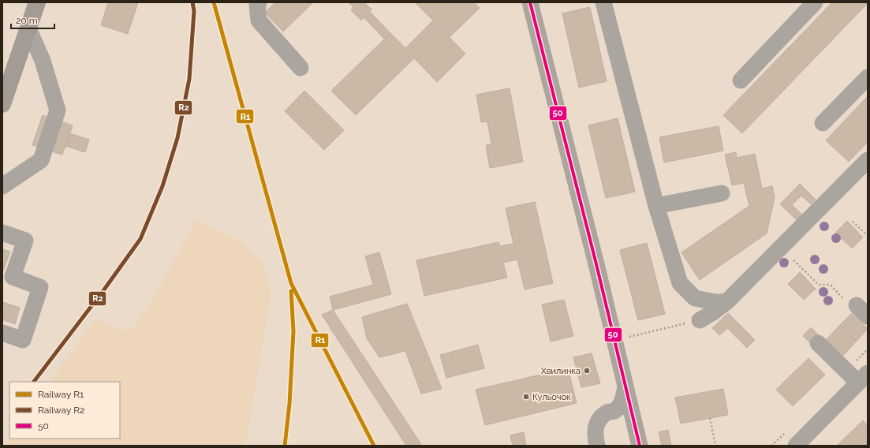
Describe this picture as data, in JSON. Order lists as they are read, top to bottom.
{
  "places": ["Хвилинка", "Кульочок"],
  "lines": ["rail line R1", "rail line R2", "transit line 50"],
  "legend": ["Railway R1", "Railway R2", "50"],
  "scale_bar": "20 m"
}
